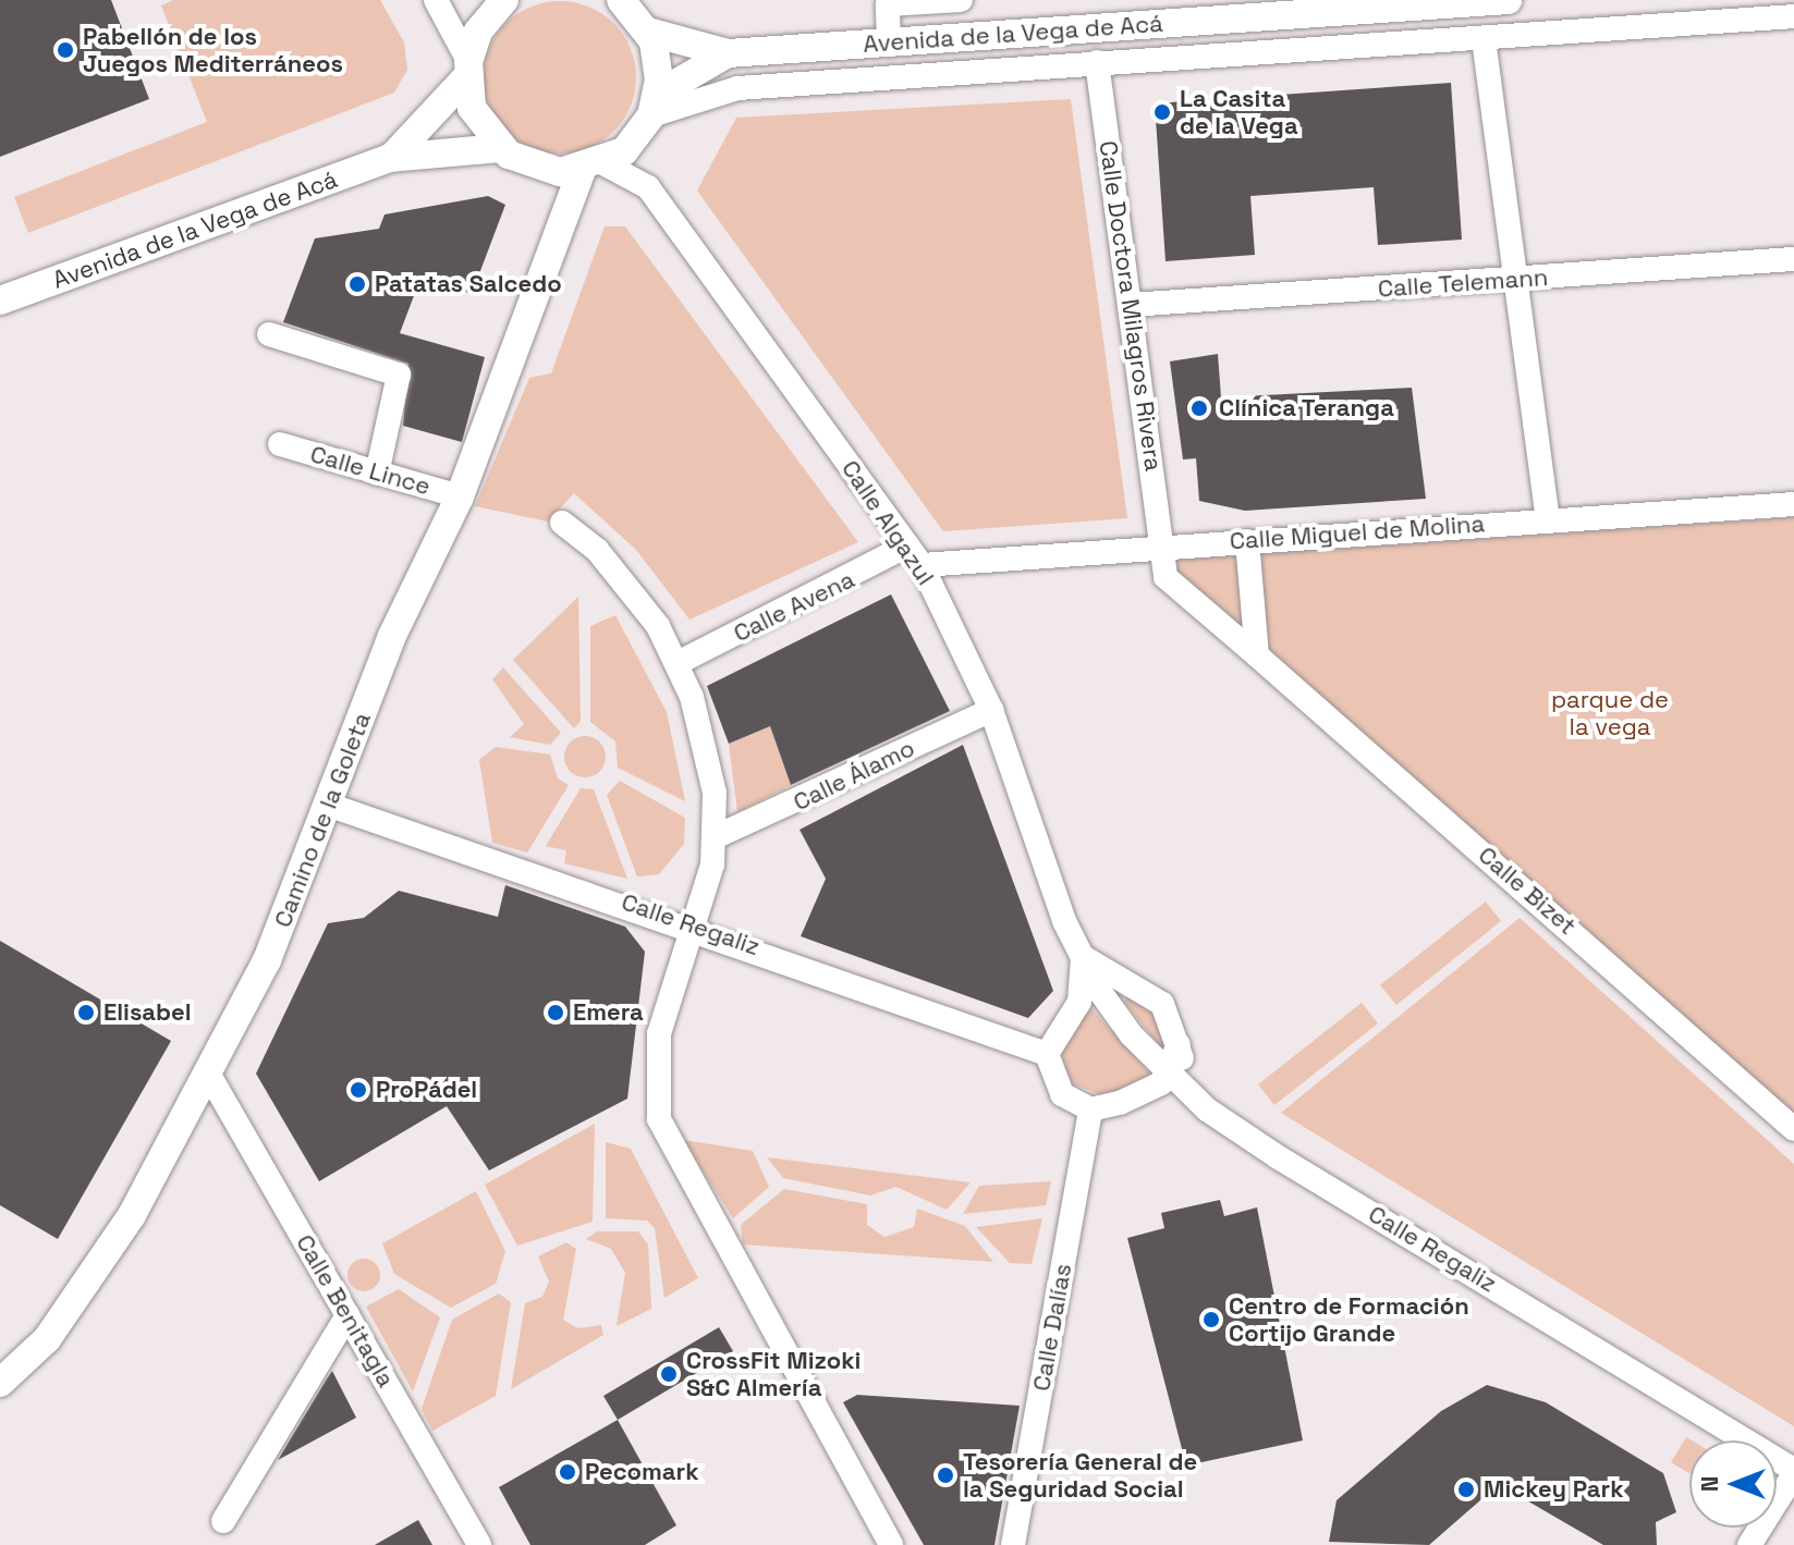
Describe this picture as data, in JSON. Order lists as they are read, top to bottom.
{
  "streets": {
    "main road": ["Avenida de la Vega de Acá", "Camino de la Goleta"],
    "street": [
      "Calle Telemann",
      "Calle Doctora Milagros Rivera",
      "Calle Lince",
      "Calle Algazul",
      "Calle Miguel de Molina",
      "Calle Avena",
      "Calle Álamo",
      "Calle Bizet",
      "Calle Regaliz",
      "Calle Benitagla",
      "Calle Dalías"
    ]
  },
  "crossings": [
    ["Avenida de la Vega de Acá", "Calle Algazul"],
    ["Avenida de la Vega de Acá", "Camino de la Goleta"],
    ["Calle Telemann", "Calle Doctora Milagros Rivera"],
    ["Calle Doctora Milagros Rivera", "Calle Miguel de Molina"],
    ["Calle Doctora Milagros Rivera", "Calle Bizet"],
    ["Calle Lince", "Camino de la Goleta"],
    ["Calle Algazul", "Calle Miguel de Molina"],
    ["Calle Algazul", "Calle Avena"],
    ["Calle Algazul", "Calle Álamo"],
    ["Calle Algazul", "Camino de la Goleta"],
    ["Calle Algazul", "Calle Regaliz"],
    ["Calle Miguel de Molina", "Calle Avena"],
    ["Calle Miguel de Molina", "Calle Bizet"],
    ["Camino de la Goleta", "Calle Regaliz"],
    ["Camino de la Goleta", "Calle Benitagla"]
  ],
  "parks": ["parque de la vega"],
  "places": [
    "Pabellón de los Juegos Mediterráneos",
    "La Casita de la Vega",
    "Patatas Salcedo",
    "Clínica Teranga",
    "Elisabel",
    "Emera",
    "ProPádel",
    "Centro de Formación Cortijo Grande",
    "CrossFit Mizoki S&C Almería",
    "Pecomark",
    "Tesorería General de la Seguridad Social",
    "Mickey Park"
  ],
  "north": "left"
}
